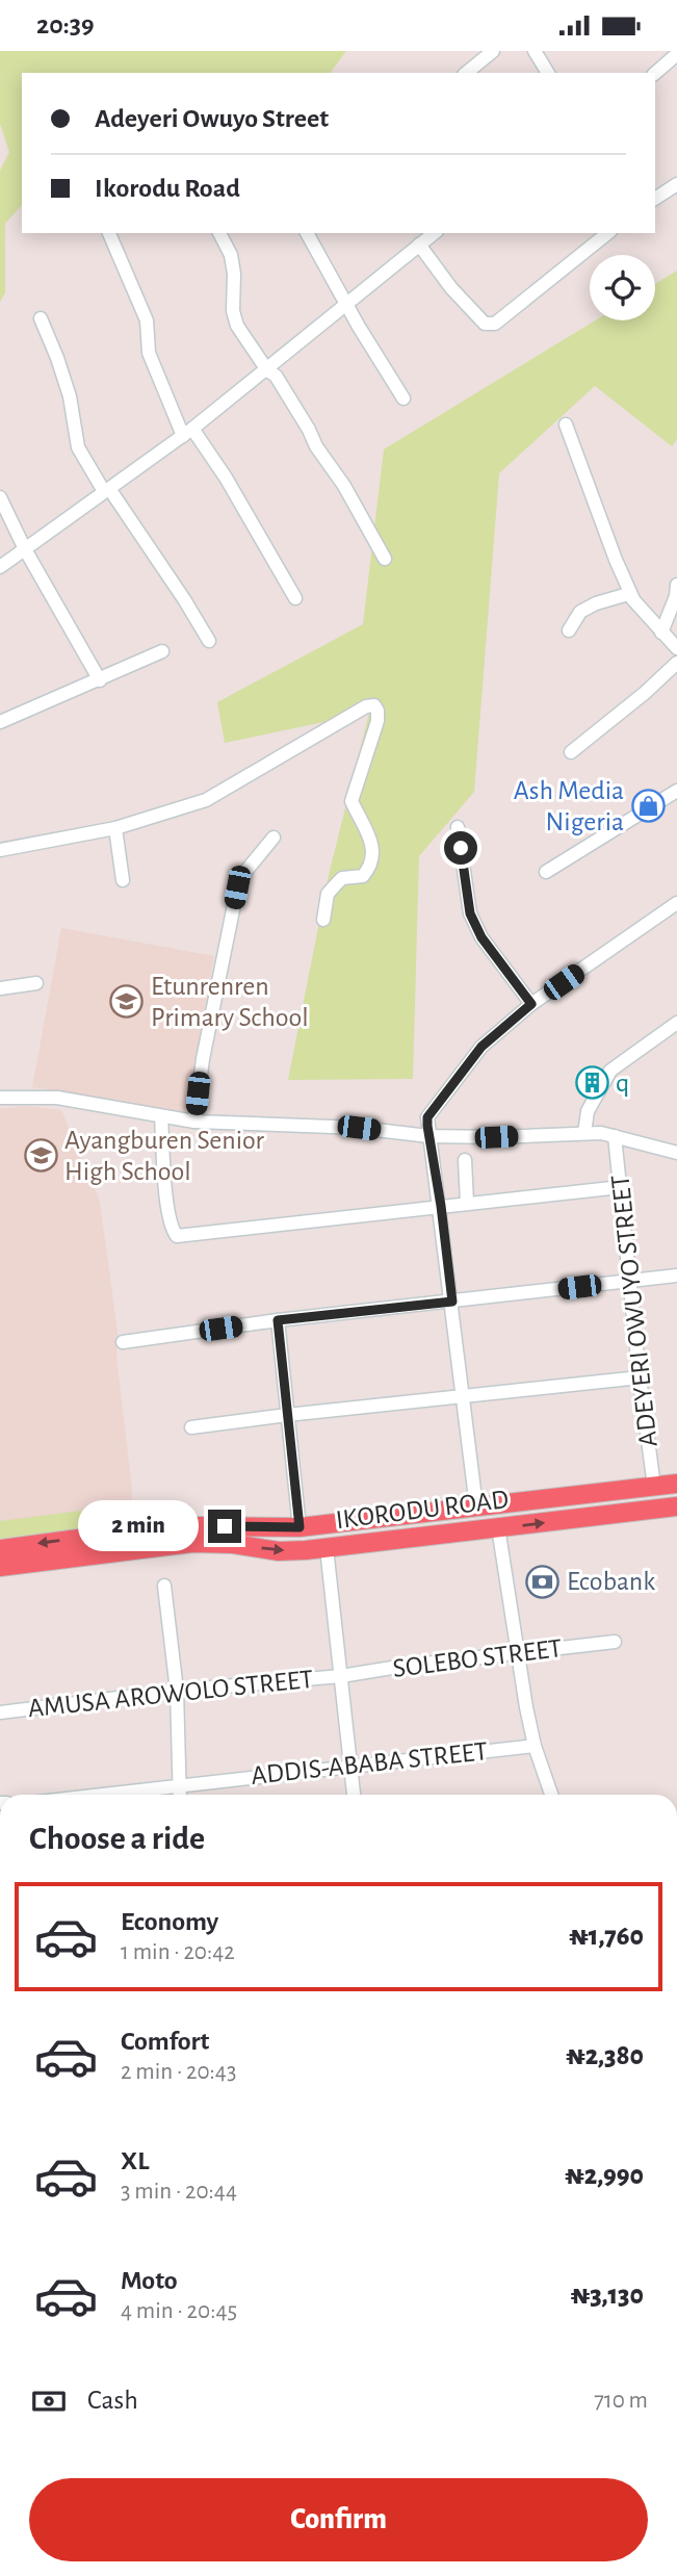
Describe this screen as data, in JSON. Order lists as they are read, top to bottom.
{
  "streets": {
    "highway": ["IKORODU ROAD"],
    "street": [
      "ADEYERI OWUYO STREET",
      "SOLEBO STREET",
      "AMUSA AROWOLO STREET",
      "ADDIS-ABABA STREET"
    ]
  },
  "crossings": [
    ["ADEYERI OWUYO STREET", "IKORODU ROAD"],
    ["SOLEBO STREET", "AMUSA AROWOLO STREET"]
  ],
  "places": {
    "shop": ["Ash Media Nigeria"],
    "school or university": ["Etunrenren Primary School", "Ayangburen Senior High School"],
    "building": ["q"],
    "bank": ["Ecobank"]
  },
  "page": {
    "status": "20:39",
    "banner": ["Adeyeri Owuyo Street", "Ikorodu Road"],
    "bubble": "2 min",
    "heading": "Choose a ride",
    "list": [
      {
        "name": "Economy",
        "note": "1 min · 20:42",
        "value": "₦1,760"
      },
      {
        "name": "Comfort",
        "note": "2 min · 20:43",
        "value": "₦2,380"
      },
      {
        "name": "XL",
        "note": "3 min · 20:44",
        "value": "₦2,990"
      },
      {
        "name": "Moto",
        "note": "4 min · 20:45",
        "value": "₦3,130"
      }
    ],
    "pay": ["Cash", "710 m"],
    "buttons": "Confirm"
  }
}
